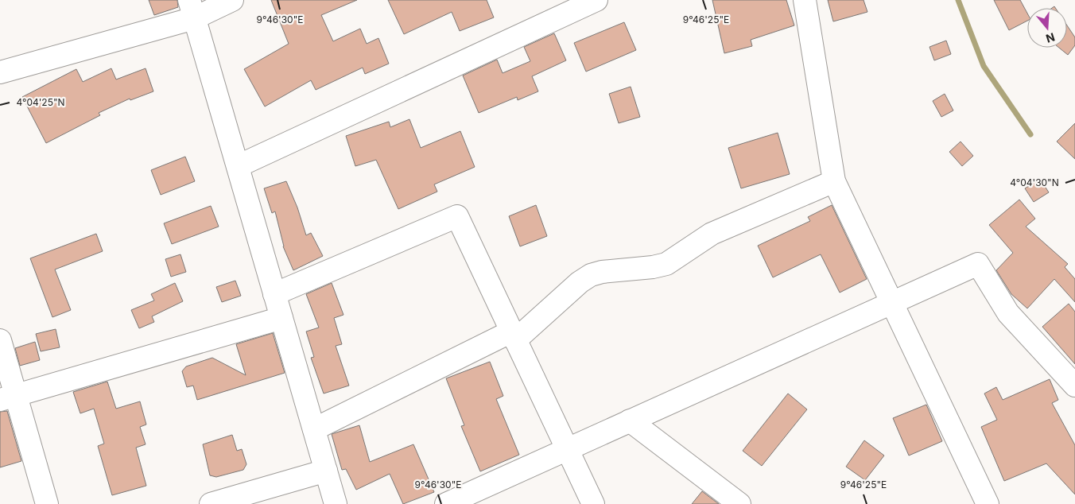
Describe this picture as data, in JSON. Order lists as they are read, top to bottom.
{
  "north": "bottom",
  "coordinates": [
    "9°46'30\"E",
    "9°46'25\"E",
    "4°04'25\"N",
    "4°04'30\"N"
  ]
}
